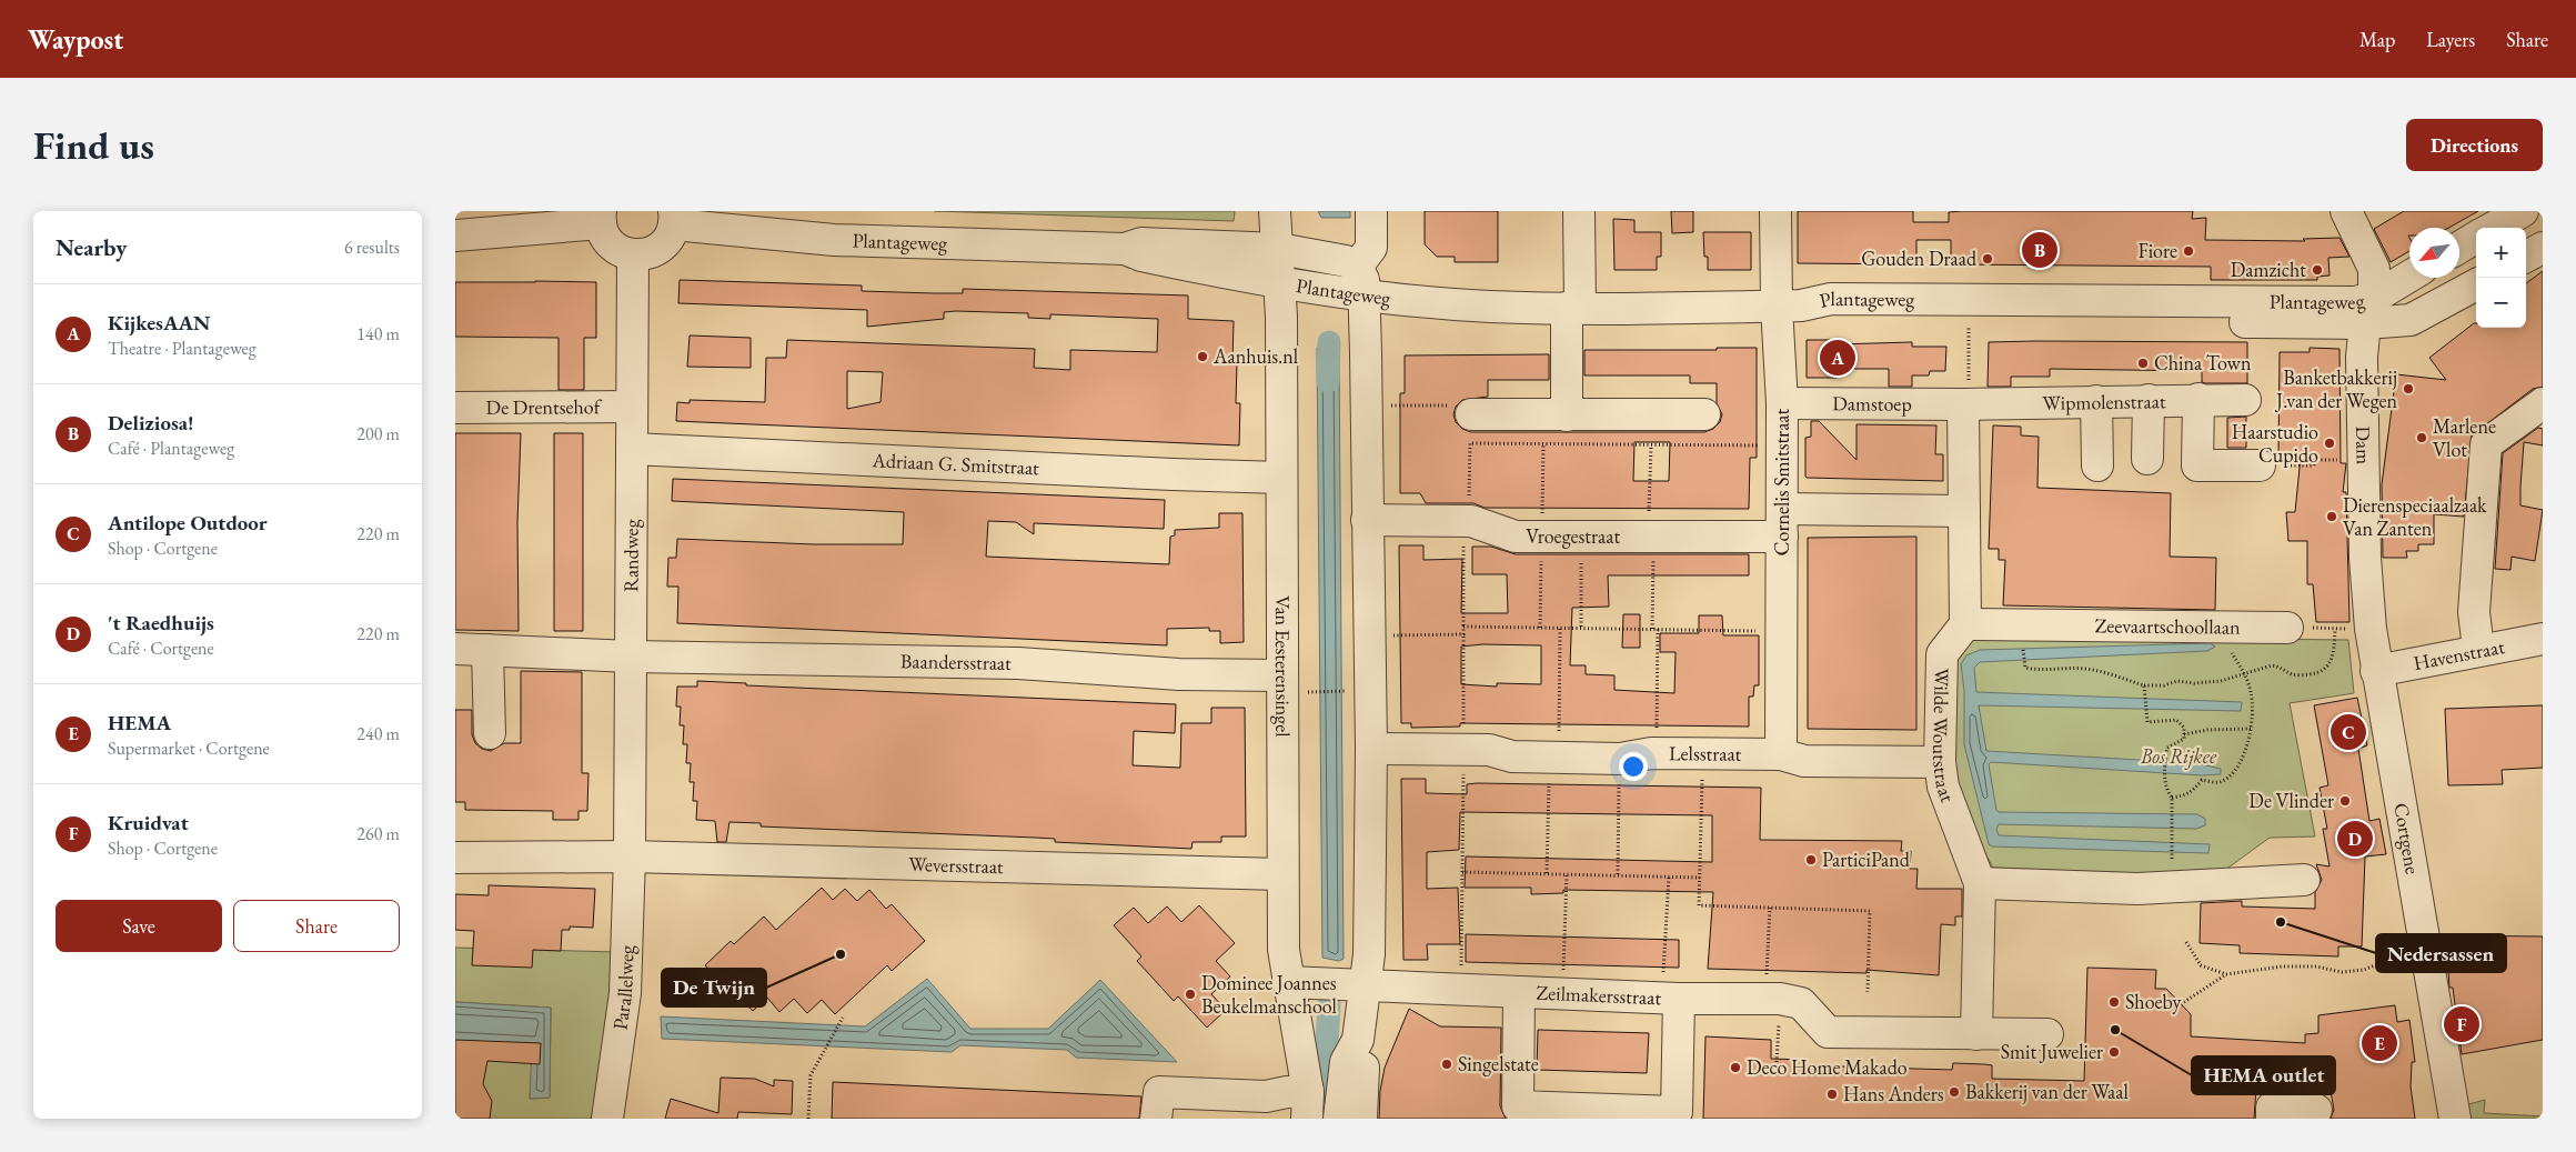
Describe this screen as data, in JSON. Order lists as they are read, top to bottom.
{
  "streets": {
    "street": [
      "Plantageweg",
      "Wipmolenstraat",
      "Damstoep",
      "De Drentsehof",
      "Dam",
      "Adriaan G. Smitstraat",
      "Cornelis Smitstraat",
      "Vroegestraat",
      "Randweg",
      "Zeevaartschoollaan",
      "Havenstraat",
      "Baandersstraat",
      "Van Eesterensingel",
      "Wilde Woutstraat",
      "Lelsstraat",
      "Cortgene",
      "Weversstraat",
      "Parallelweg",
      "Zeilmakersstraat"
    ]
  },
  "crossings": [
    ["Plantageweg", "Dam"],
    ["Plantageweg", "Cornelis Smitstraat"],
    ["Plantageweg", "Van Eesterensingel"],
    ["Wipmolenstraat", "Damstoep"],
    ["Damstoep", "Cornelis Smitstraat"],
    ["De Drentsehof", "Randweg"],
    ["Dam", "Cortgene"],
    ["Adriaan G. Smitstraat", "Randweg"],
    ["Adriaan G. Smitstraat", "Van Eesterensingel"],
    ["Cornelis Smitstraat", "Vroegestraat"],
    ["Cornelis Smitstraat", "Lelsstraat"],
    ["Randweg", "Baandersstraat"],
    ["Randweg", "Weversstraat"],
    ["Randweg", "Parallelweg"],
    ["Zeevaartschoollaan", "Wilde Woutstraat"],
    ["Havenstraat", "Cortgene"],
    ["Baandersstraat", "Van Eesterensingel"],
    ["Van Eesterensingel", "Weversstraat"],
    ["Van Eesterensingel", "Zeilmakersstraat"],
    ["Wilde Woutstraat", "Lelsstraat"],
    ["Wilde Woutstraat", "Zeilmakersstraat"],
    ["Weversstraat", "Parallelweg"]
  ],
  "parks": ["Bos Rijkee"],
  "places": [
    "Fiore",
    "Gouden Draad",
    "Damzicht",
    "Aanhuis.nl",
    "China Town",
    "Banketbakkerij J.van der Wegen",
    "Marlene Vlot",
    "Haarstudio Cupido",
    "Dierenspeciaalzaak Van Zanten",
    "De Vlinder",
    "ParticiPand",
    "Nedersassen",
    "De Twijn",
    "Dominee Joannes Beukelmanschool",
    "Shoeby",
    "HEMA outlet",
    "Smit Juwelier",
    "Singelstate",
    "Deco Home Makado",
    "Bakkerij van der Waal",
    "Hans Anders"
  ],
  "north": "bottom left",
  "page": {
    "header": "Waypost",
    "nav": ["Map", "Layers", "Share"],
    "buttons": [
      "Directions",
      ["Save", "Share"]
    ],
    "title": "Find us",
    "heading": ["Nearby", "6 results"],
    "map_buttons": ["+", "−"],
    "pins": [
      "B",
      "A",
      "C",
      "D",
      "F",
      "E"
    ],
    "list": [
      {
        "mark": "A",
        "name": "KijkesAAN",
        "note": "Theatre · Plantageweg",
        "value": "140 m"
      },
      {
        "mark": "B",
        "name": "Deliziosa!",
        "note": "Café · Plantageweg",
        "value": "200 m"
      },
      {
        "mark": "C",
        "name": "Antilope Outdoor",
        "note": "Shop · Cortgene",
        "value": "220 m"
      },
      {
        "mark": "D",
        "name": "'t Raedhuijs",
        "note": "Café · Cortgene",
        "value": "220 m"
      },
      {
        "mark": "E",
        "name": "HEMA",
        "note": "Supermarket · Cortgene",
        "value": "240 m"
      },
      {
        "mark": "F",
        "name": "Kruidvat",
        "note": "Shop · Cortgene",
        "value": "260 m"
      }
    ]
  }
}
